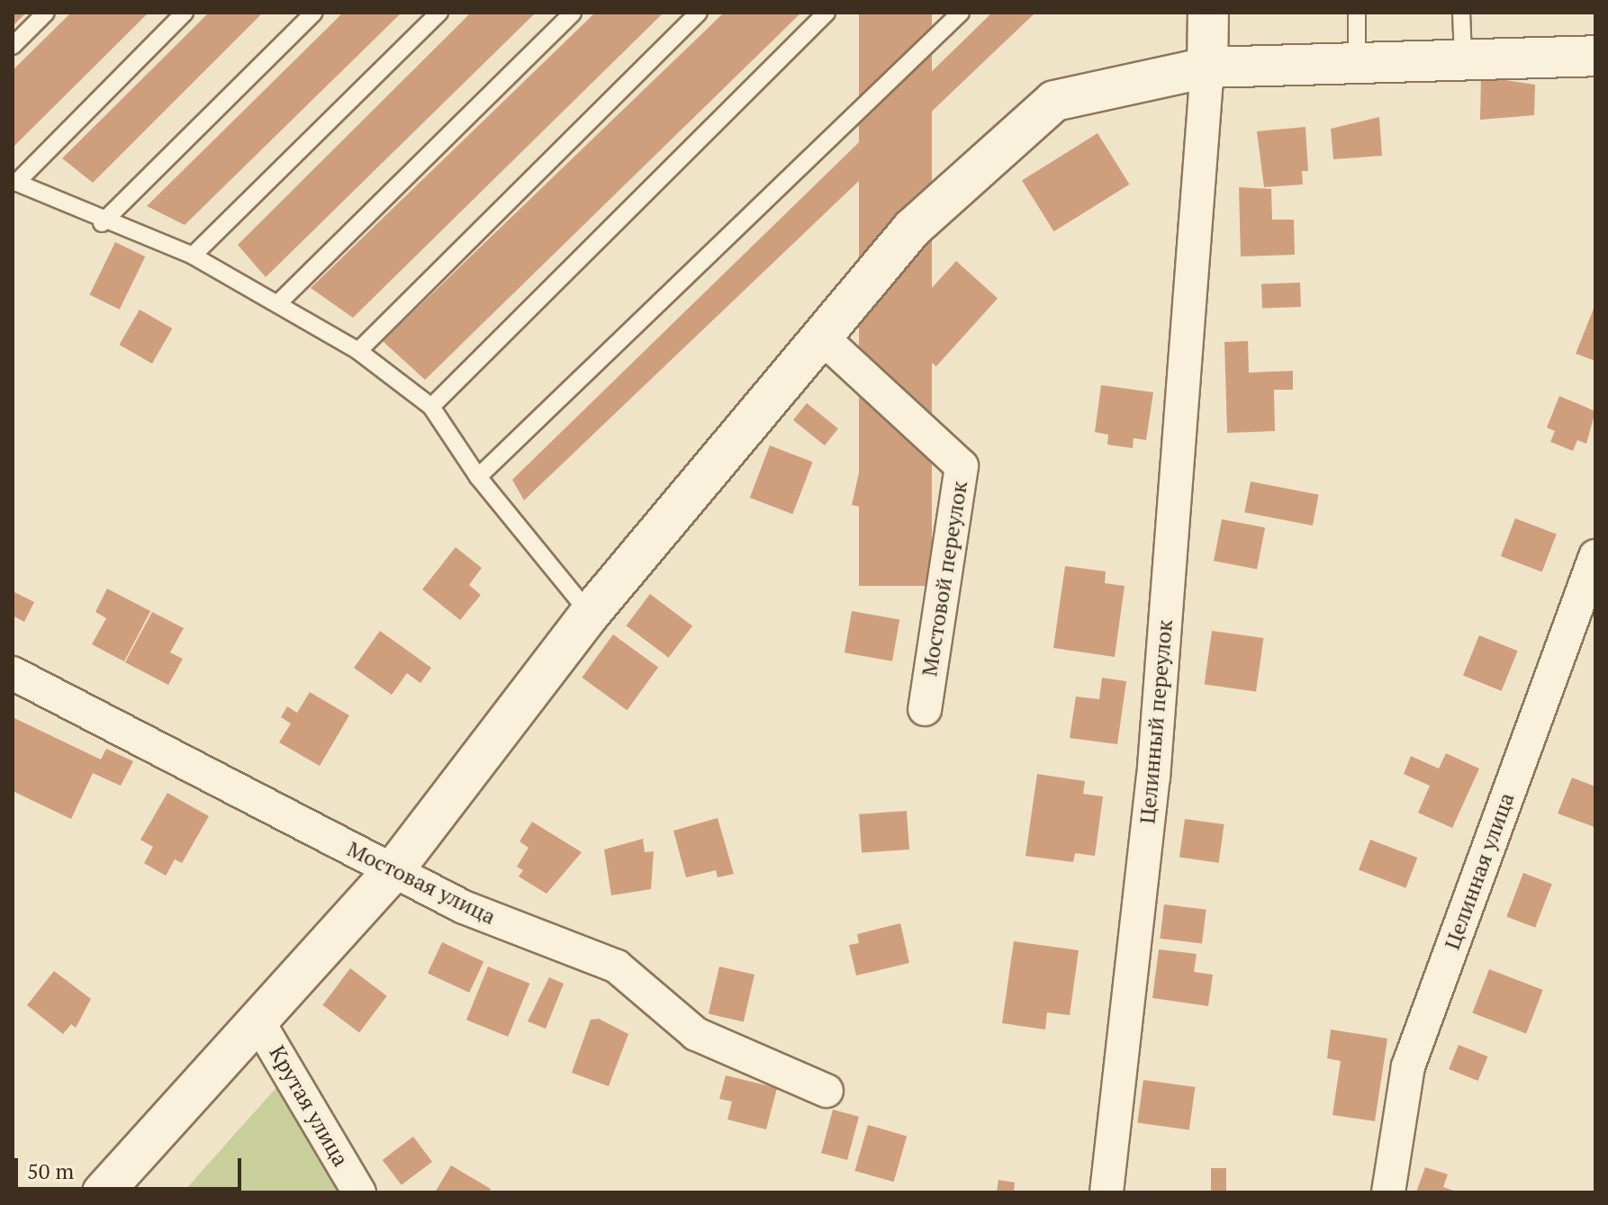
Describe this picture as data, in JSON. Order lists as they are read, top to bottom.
{
  "streets": {
    "street": [
      "Мостовой переулок",
      "Целинный переулок",
      "Целинная улица",
      "Мостовая улица",
      "Крутая улица"
    ]
  },
  "scale_bar": "50 m"
}
